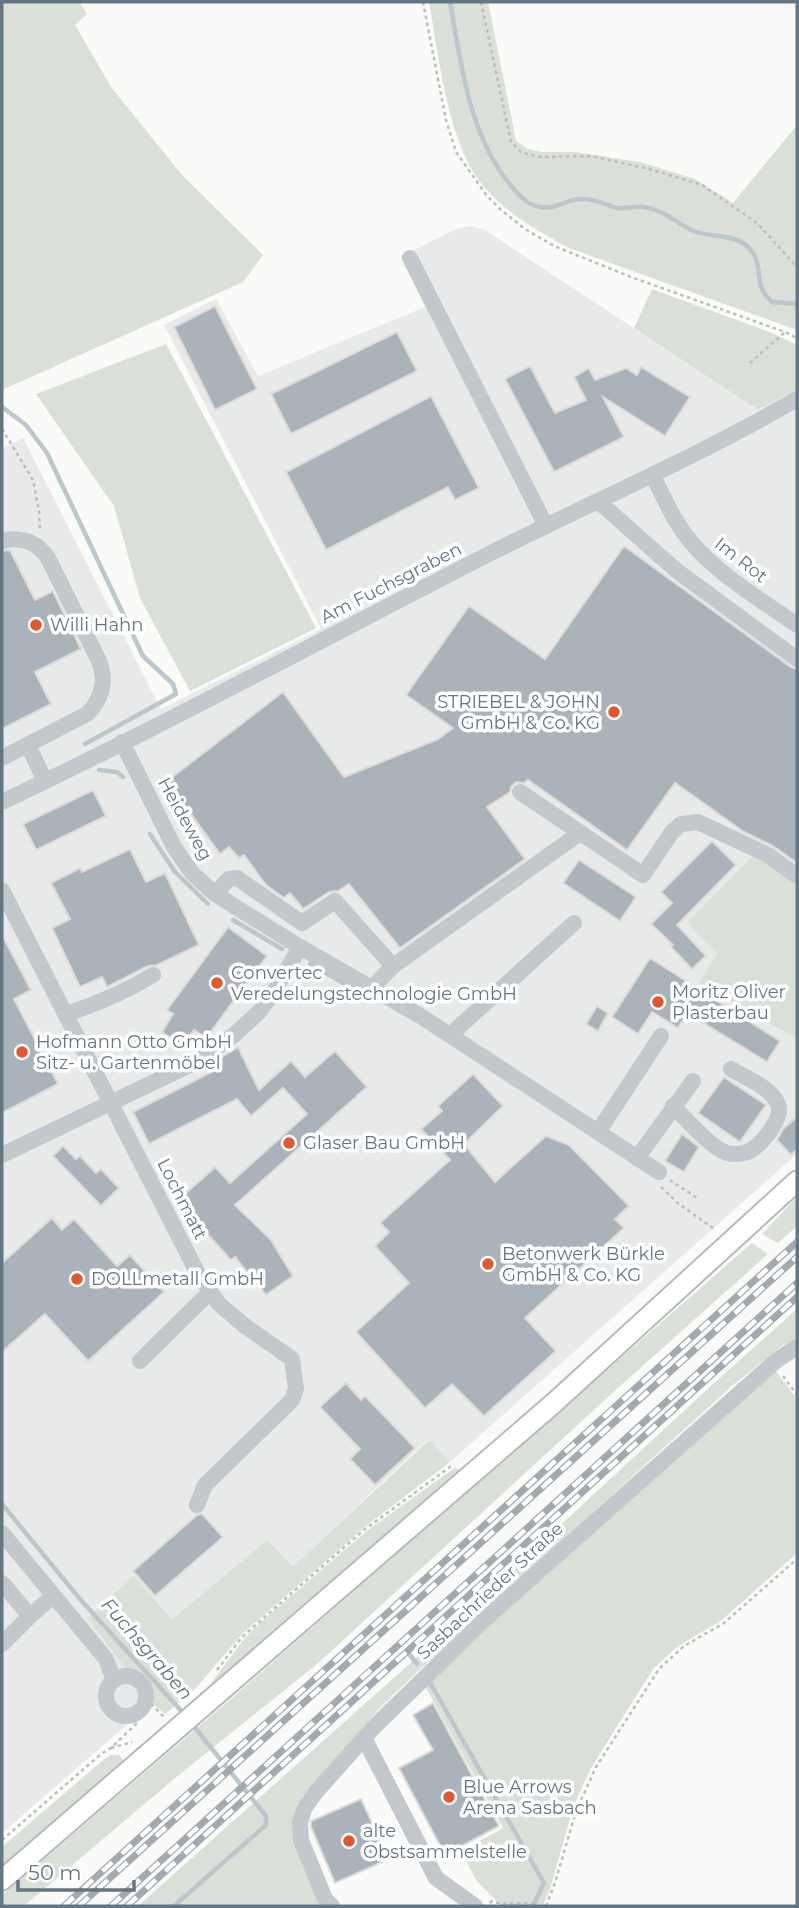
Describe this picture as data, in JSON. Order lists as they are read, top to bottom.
{
  "streets": {
    "street": [
      "Im Rot",
      "Am Fuchsgraben",
      "Heideweg",
      "Lochmatt",
      "Sasbachrieder Straße"
    ]
  },
  "crossings": [
    ["Im Rot", "Am Fuchsgraben"],
    ["Am Fuchsgraben", "Heideweg"]
  ],
  "water": ["Fuchsgraben"],
  "places": [
    "Willi Hahn",
    "STRIEBEL & JOHN GmbH & Co. KG",
    "Convertec Veredelungstechnologie GmbH",
    "Moritz Oliver Plasterbau",
    "Hofmann Otto GmbH Sitz- u. Gartenmöbel",
    "Glaser Bau GmbH",
    "Betonwerk Bürkle GmbH & Co. KG",
    "DOLLmetall GmbH",
    "Blue Arrows Arena Sasbach",
    "alte Obstsammelstelle"
  ],
  "scale_bar": "50 m"
}
